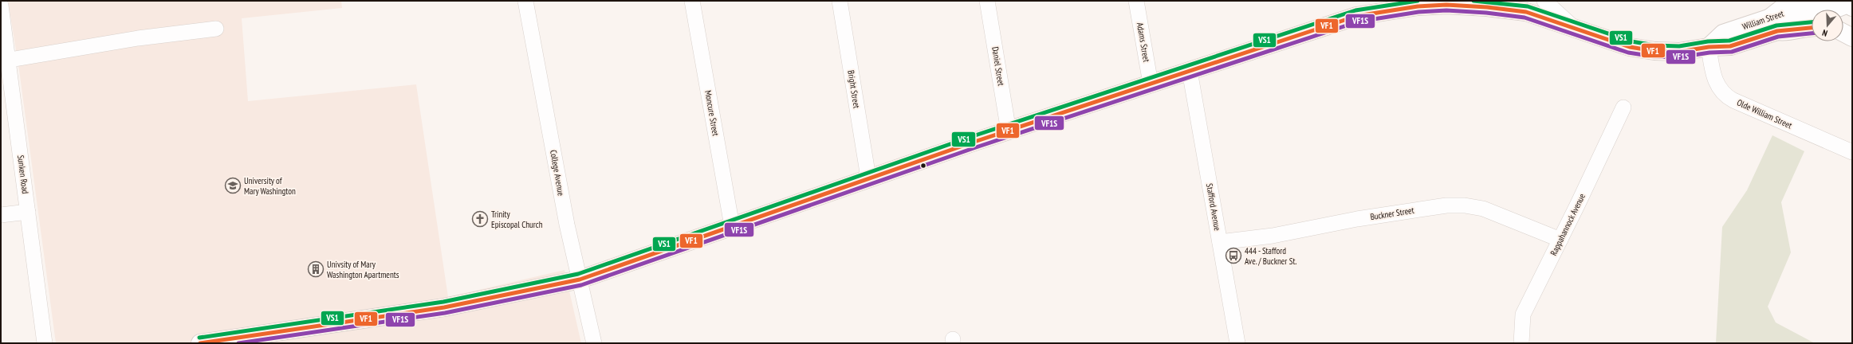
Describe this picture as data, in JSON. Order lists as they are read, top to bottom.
{
  "streets": {
    "main road": ["William Street"],
    "street": [
      "Adams Street",
      "Daniel Street",
      "Bright Street",
      "Moncure Street",
      "Olde William Street",
      "College Avenue",
      "Sunken Road",
      "Stafford Avenue",
      "Buckner Street",
      "Rappahannock Avenue"
    ]
  },
  "crossings": [
    ["William Street", "Olde William Street"],
    ["Stafford Avenue", "Buckner Street"],
    ["Buckner Street", "Rappahannock Avenue"]
  ],
  "places": {
    "school or university": ["University of Mary Washington"],
    "church": ["Trinity Episcopal Church"],
    "bus stop": ["444 - Stafford Ave. / Buckner St."],
    "building": ["Univsity of Mary Washington Apartments"]
  },
  "lines": ["transit line VS1", "transit line VF1", "transit line VF1S"],
  "north": "bottom"
}
